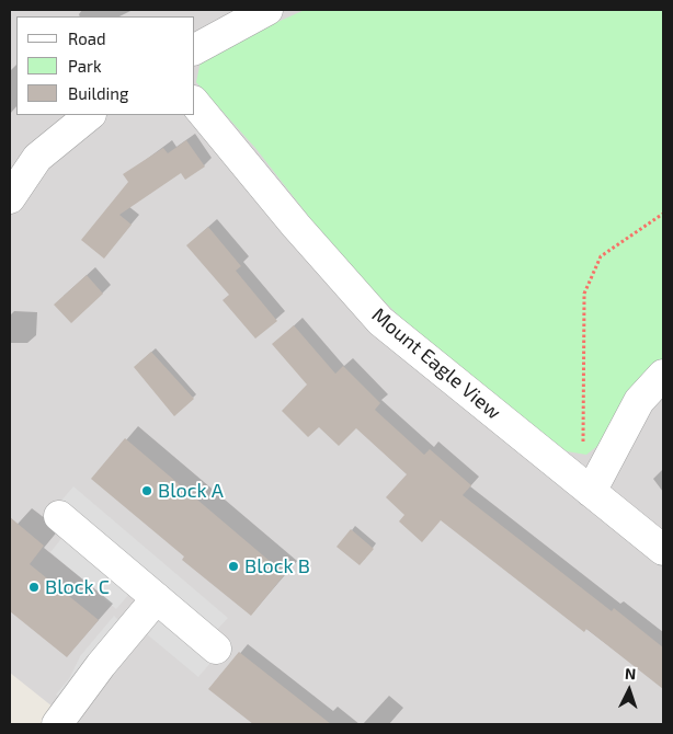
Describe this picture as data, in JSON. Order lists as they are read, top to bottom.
{
  "streets": {
    "street": ["Mount Eagle View"]
  },
  "places": ["Block A", "Block B", "Block C"],
  "legend": ["Road", "Park", "Building"],
  "north": "top"
}
